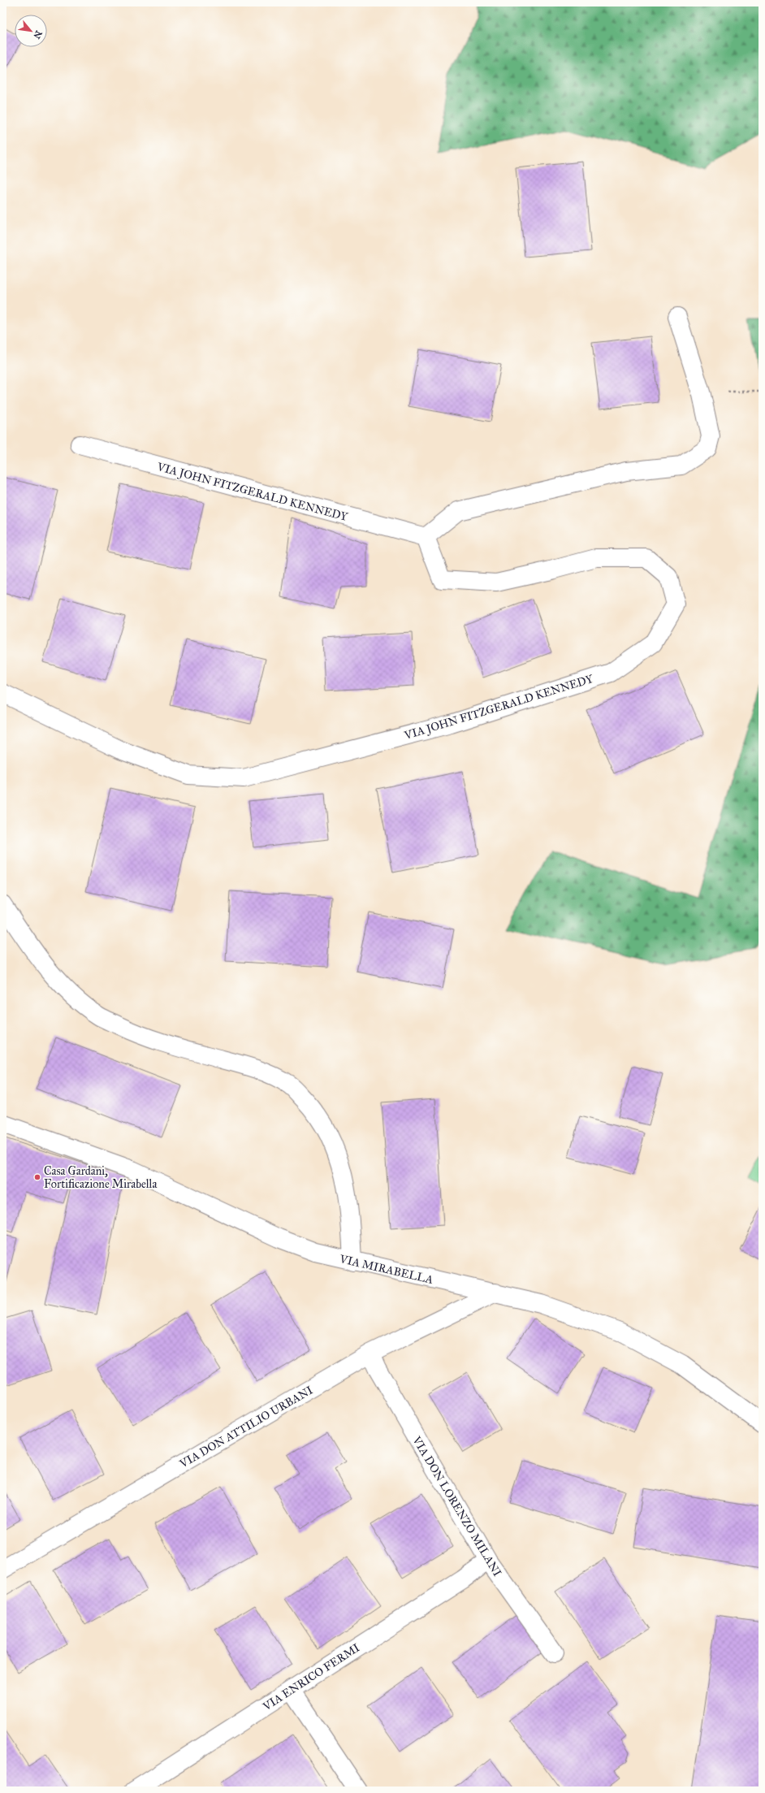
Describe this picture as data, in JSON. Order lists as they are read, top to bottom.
{
  "streets": {
    "street": [
      "VIA JOHN FITZGERALD KENNEDY",
      "VIA MIRABELLA",
      "VIA DON ATTILIO URBANI",
      "VIA DON LORENZO MILANI",
      "VIA ENRICO FERMI"
    ]
  },
  "crossings": [
    ["VIA MIRABELLA", "VIA DON ATTILIO URBANI"],
    ["VIA DON ATTILIO URBANI", "VIA DON LORENZO MILANI"],
    ["VIA DON LORENZO MILANI", "VIA ENRICO FERMI"]
  ],
  "places": ["Casa Gardani, Fortificazione Mirabella"],
  "north": "bottom right"
}
